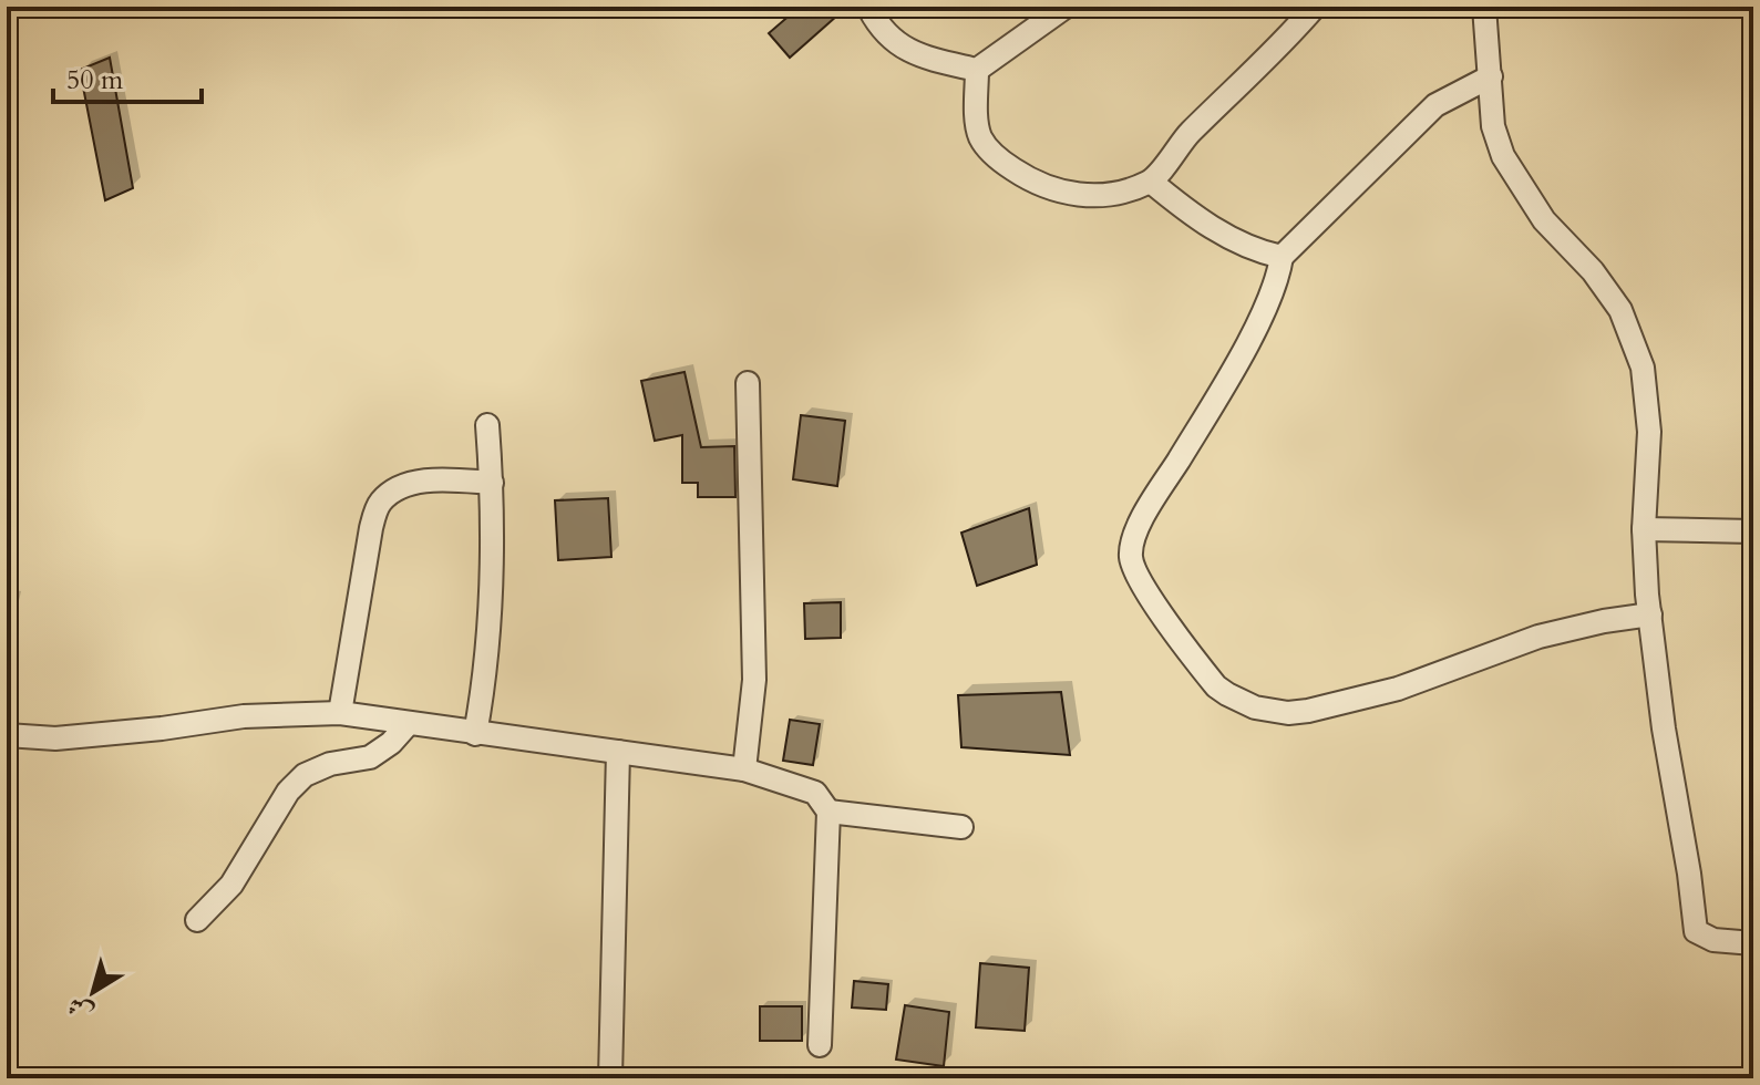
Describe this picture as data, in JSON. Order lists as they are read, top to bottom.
{
  "scale_bar": "50 m",
  "north": "bottom left"
}
